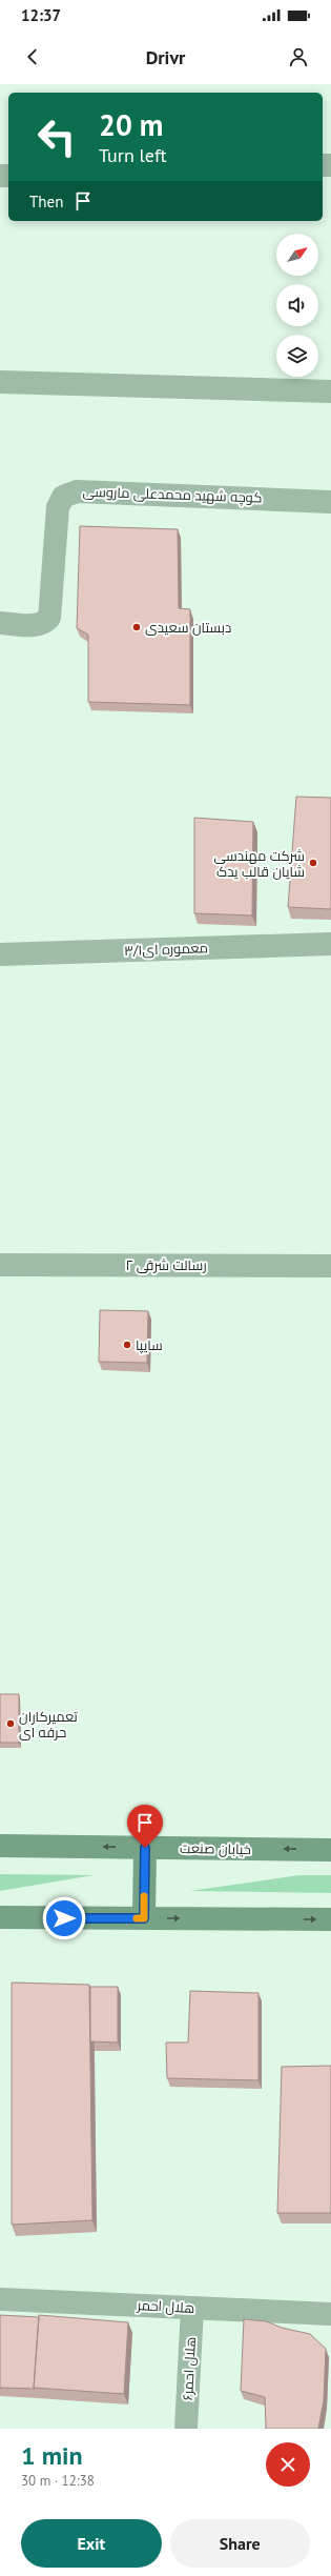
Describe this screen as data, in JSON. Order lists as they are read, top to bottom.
{
  "streets": {
    "main road": ["خیابان صنعت"],
    "street": [
      "کوچه شهید محمدعلی ماروسی",
      "معموره ای۳/۱",
      "رسالت شرقی ۲",
      "هلال احمر",
      "هلال احمر۶"
    ]
  },
  "crossings": [
    ["هلال احمر", "هلال احمر۶"]
  ],
  "places": [
    "دبستان سعیدی",
    "شرکت مهندسی شایان قالب یدک",
    "سایپا",
    "تعمیرکاران حرفه ای"
  ],
  "north": "top right",
  "page": {
    "status": "12:37",
    "header": "Drivr",
    "turn": ["20 m", "Turn left"],
    "then": "Then",
    "heading": ["1 min", "30 m · 12:38"],
    "buttons": ["Exit", "Share"]
  }
}
